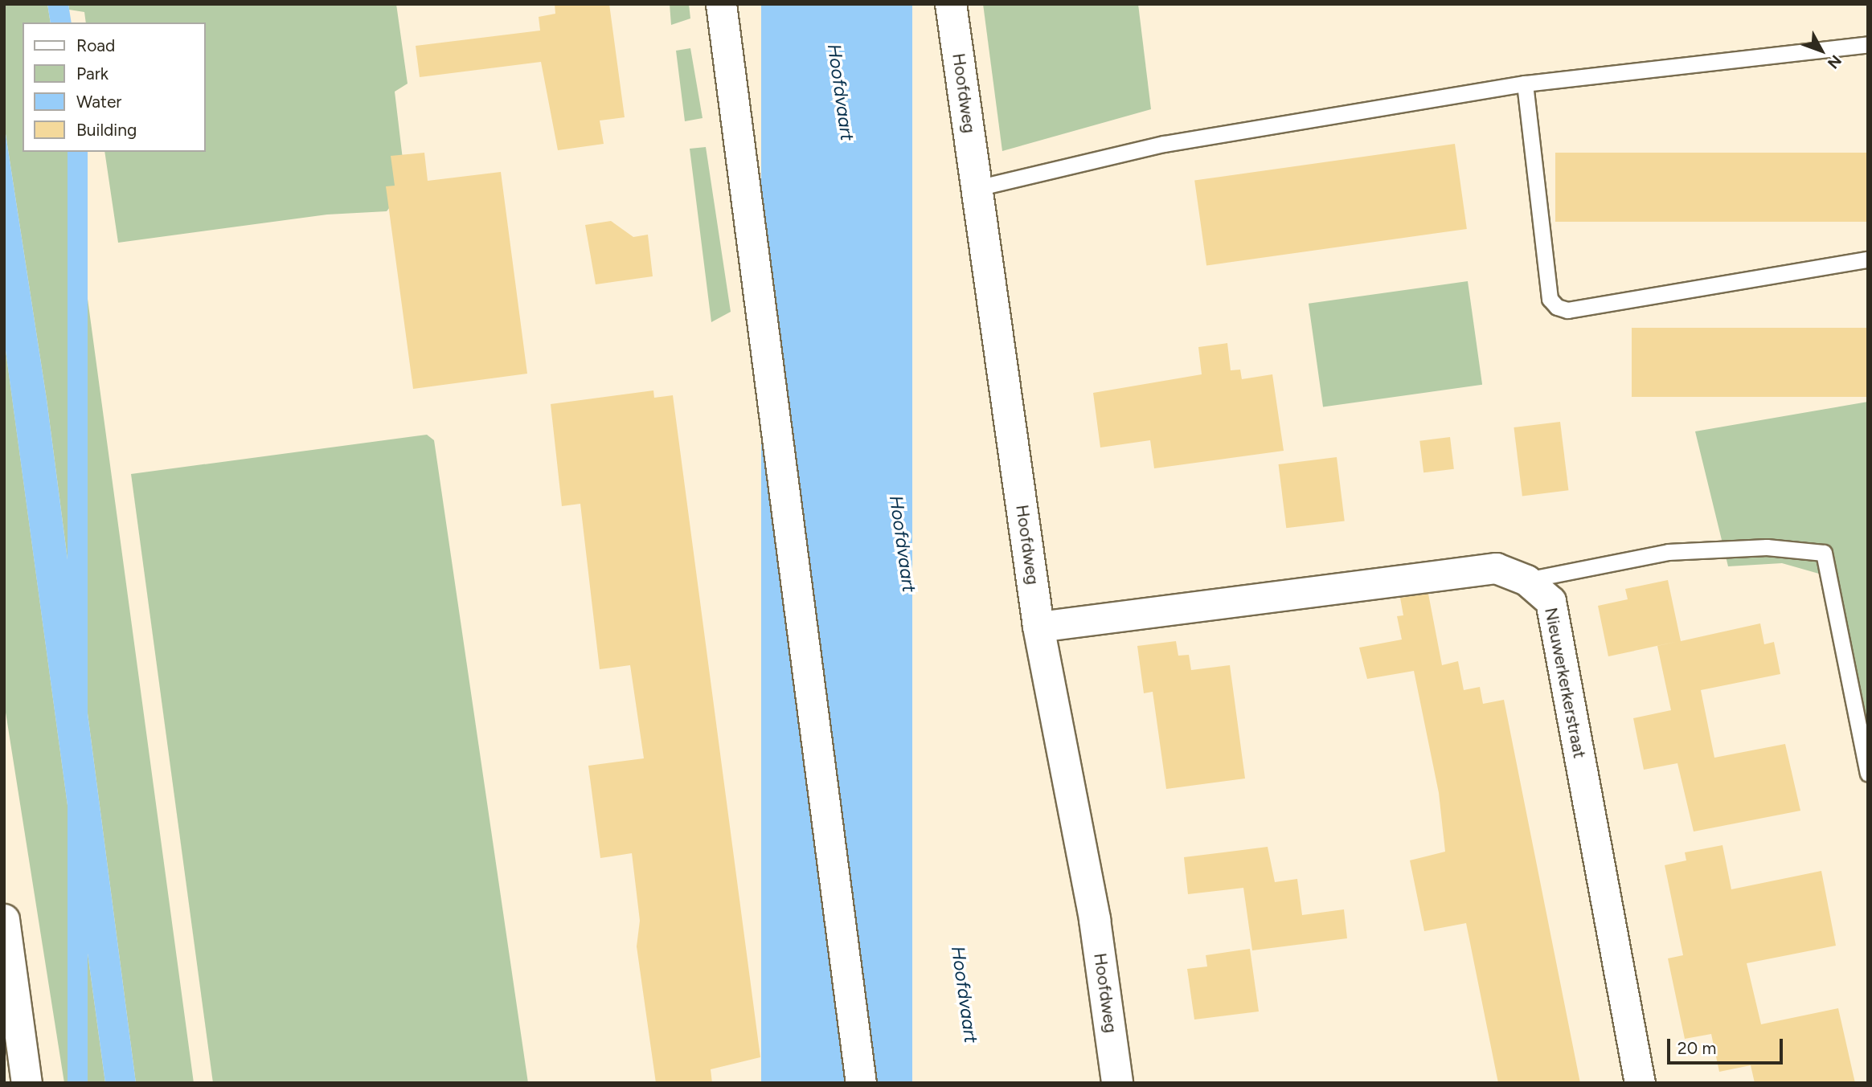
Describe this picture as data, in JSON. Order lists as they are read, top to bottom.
{
  "streets": {
    "street": ["Hoofdweg", "Nieuwerkerkerstraat"]
  },
  "crossings": [
    ["Hoofdweg", "Nieuwerkerkerstraat"]
  ],
  "water": ["Hoofdvaart"],
  "legend": [
    "Road",
    "Park",
    "Water",
    "Building"
  ],
  "scale_bar": "20 m",
  "north": "bottom right"
}
